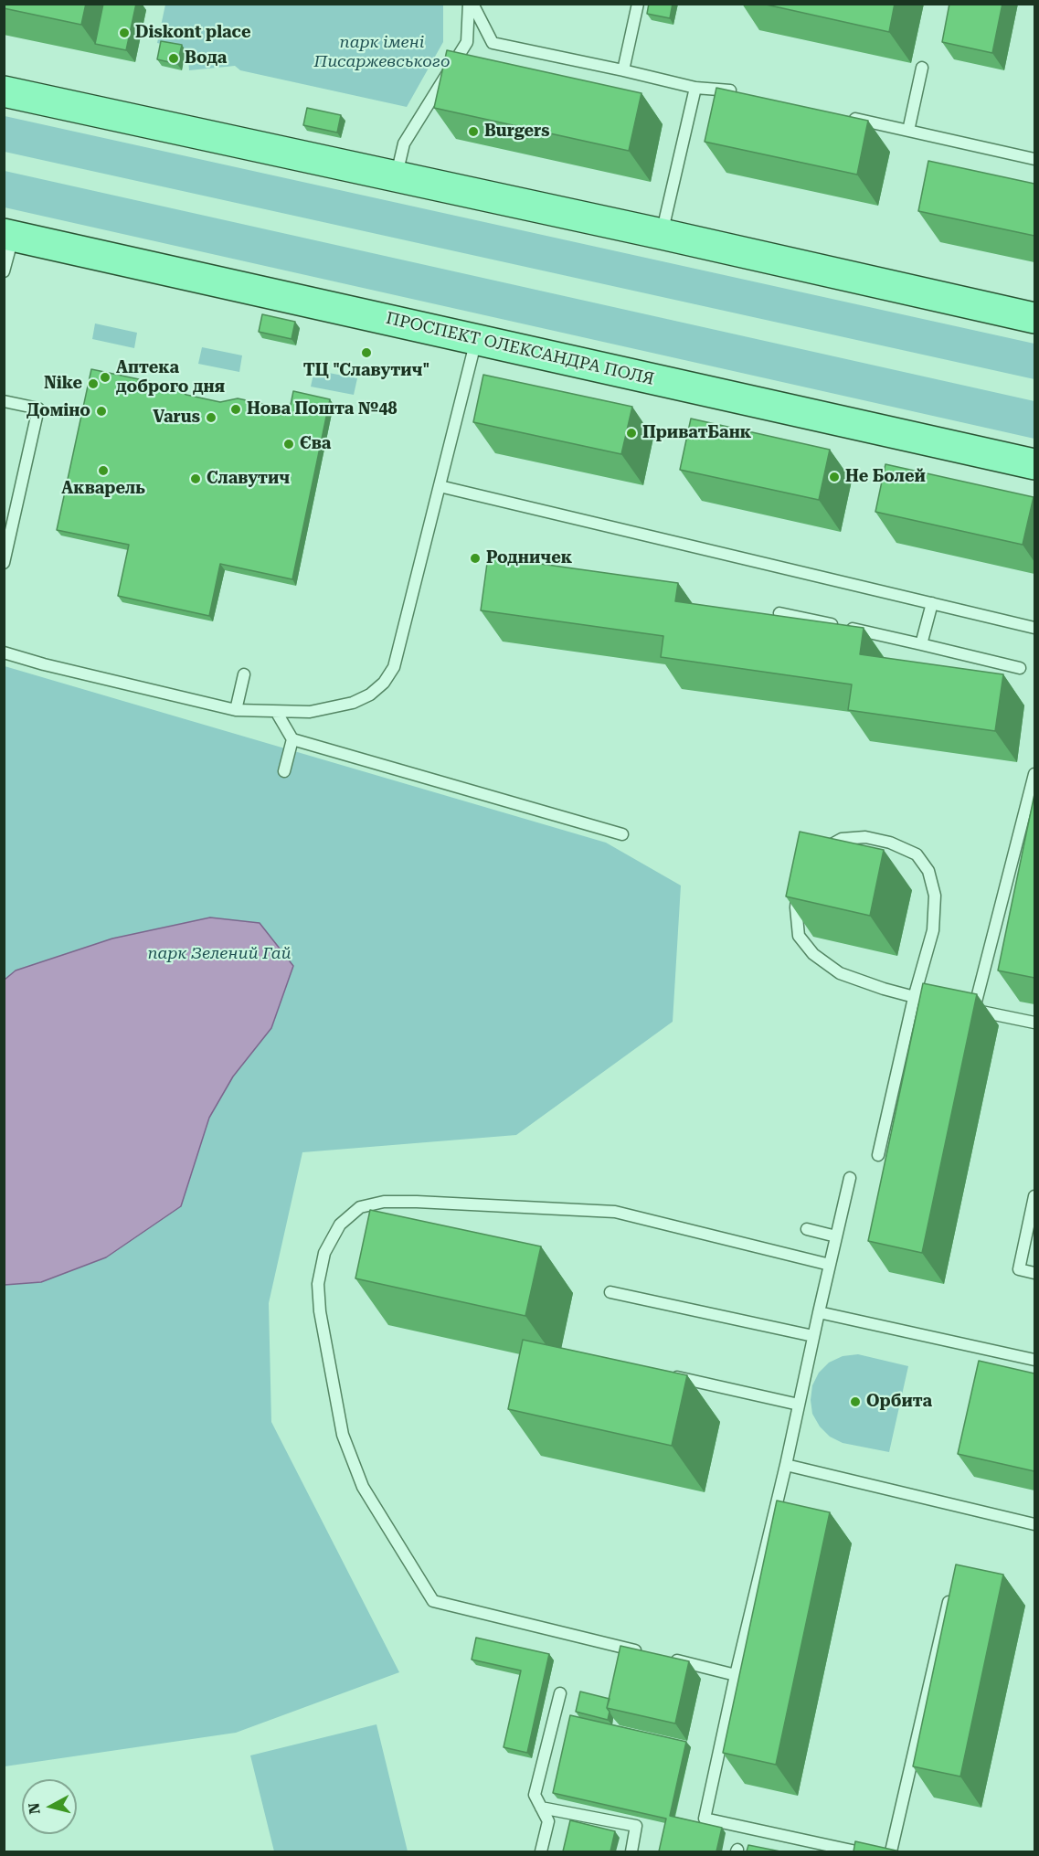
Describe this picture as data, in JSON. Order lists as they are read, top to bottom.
{
  "streets": {
    "main road": ["ПРОСПЕКТ ОЛЕКСАНДРА ПОЛЯ"]
  },
  "parks": ["парк імені Писаржевського", "парк Зелений Гай"],
  "places": [
    "Diskont place",
    "Вода",
    "Burgers",
    "ТЦ \"Славутич\"",
    "Аптека доброго дня",
    "Nike",
    "Нова Пошта №48",
    "Доміно",
    "Varus",
    "ПриватБанк",
    "Єва",
    "Акварель",
    "Не Болей",
    "Славутич",
    "Родничек",
    "Орбита"
  ],
  "north": "left"
}
